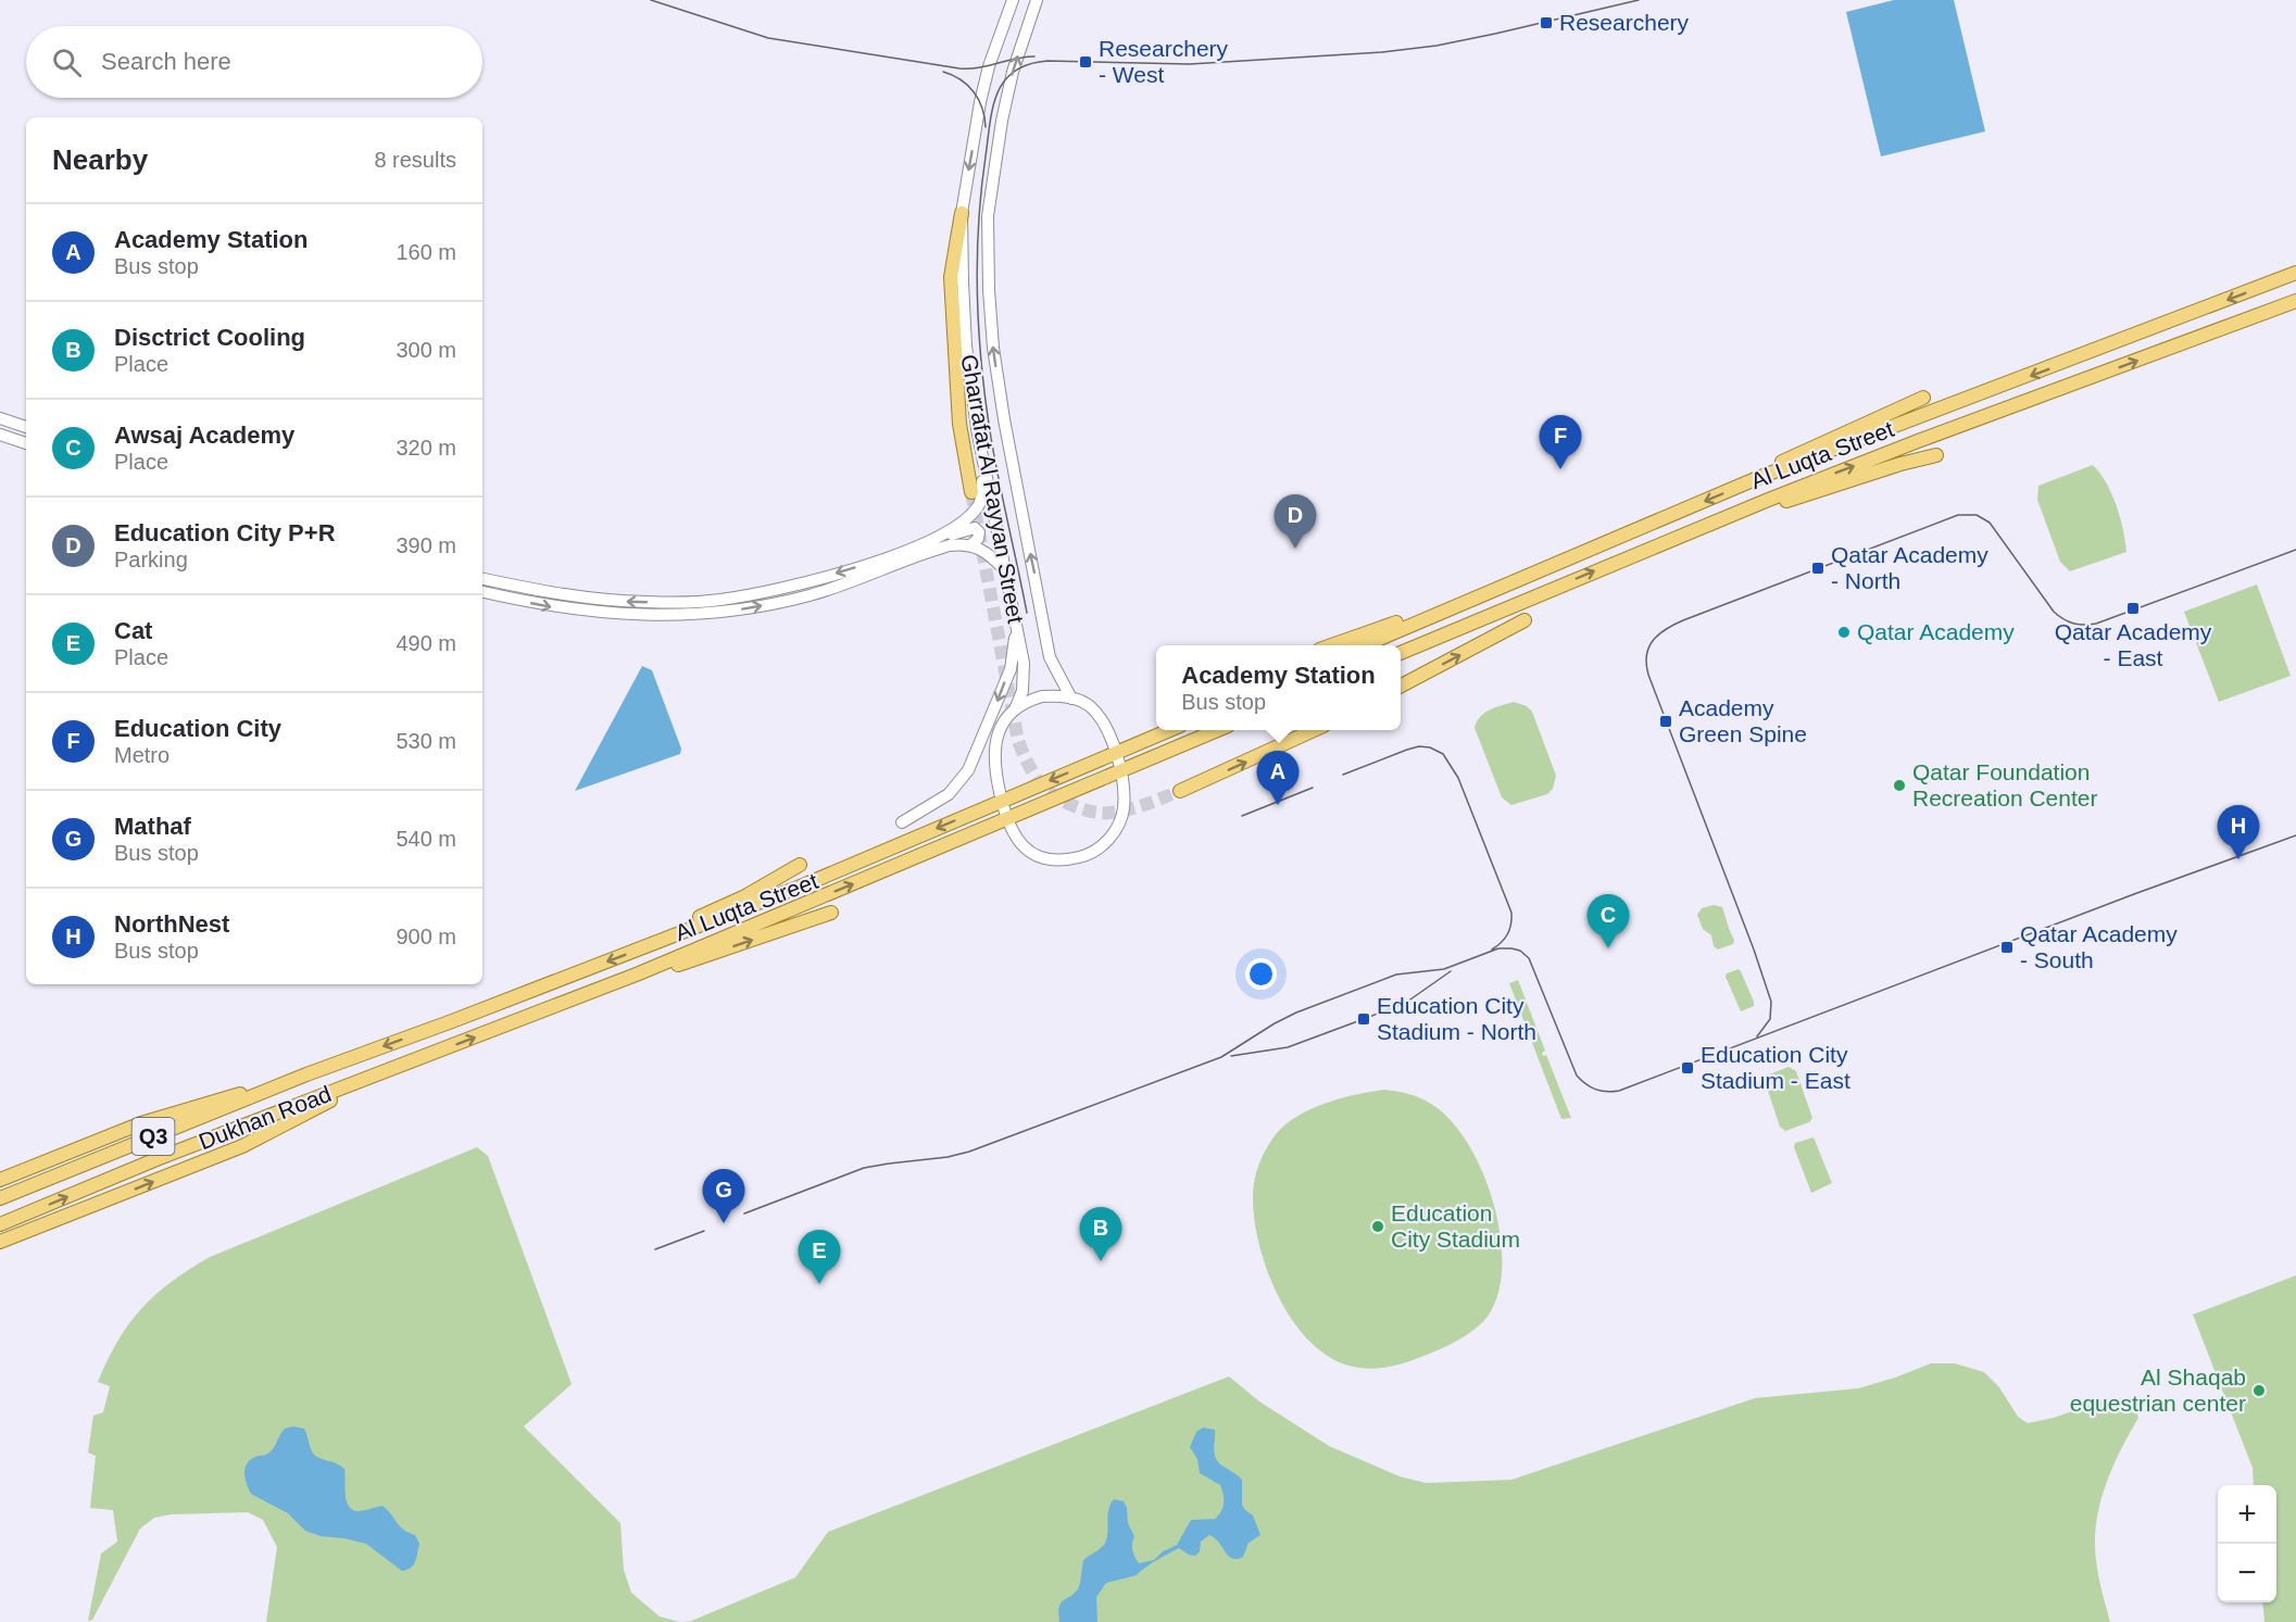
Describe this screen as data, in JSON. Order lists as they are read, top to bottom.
{
  "streets": {
    "main road": [
      "Al Luqta Street",
      "Gharrafat Al Rayyan Street",
      "Dukhan Road",
      "Q3"
    ]
  },
  "crossings": [
    ["Al Luqta Street", "Dukhan Road"]
  ],
  "places": {
    "transit": [
      "Researchery",
      "Researchery - West",
      "Qatar Academy - North",
      "Qatar Academy - East",
      "Academy Green Spine",
      "Qatar Academy - South",
      "Education City Stadium - North",
      "Education City Stadium - East"
    ],
    "other": [
      "Qatar Academy",
      "Qatar Foundation Recreation Center",
      "Education City Stadium",
      "Al Shaqab equestrian center"
    ]
  },
  "page": {
    "search": "Search here",
    "heading": ["Nearby", "8 results"],
    "list": [
      {
        "mark": "A",
        "name": "Academy Station",
        "note": "Bus stop",
        "value": "160 m"
      },
      {
        "mark": "B",
        "name": "Disctrict Cooling",
        "note": "Place",
        "value": "300 m"
      },
      {
        "mark": "C",
        "name": "Awsaj Academy",
        "note": "Place",
        "value": "320 m"
      },
      {
        "mark": "D",
        "name": "Education City P+R",
        "note": "Parking",
        "value": "390 m"
      },
      {
        "mark": "E",
        "name": "Cat",
        "note": "Place",
        "value": "490 m"
      },
      {
        "mark": "F",
        "name": "Education City",
        "note": "Metro",
        "value": "530 m"
      },
      {
        "mark": "G",
        "name": "Mathaf",
        "note": "Bus stop",
        "value": "540 m"
      },
      {
        "mark": "H",
        "name": "NorthNest",
        "note": "Bus stop",
        "value": "900 m"
      }
    ],
    "pins": [
      "F",
      "D",
      "A",
      "H",
      "C",
      "G",
      "B",
      "E"
    ],
    "popup": ["Academy Station", "Bus stop"],
    "map_buttons": ["+", "−"]
  }
}
